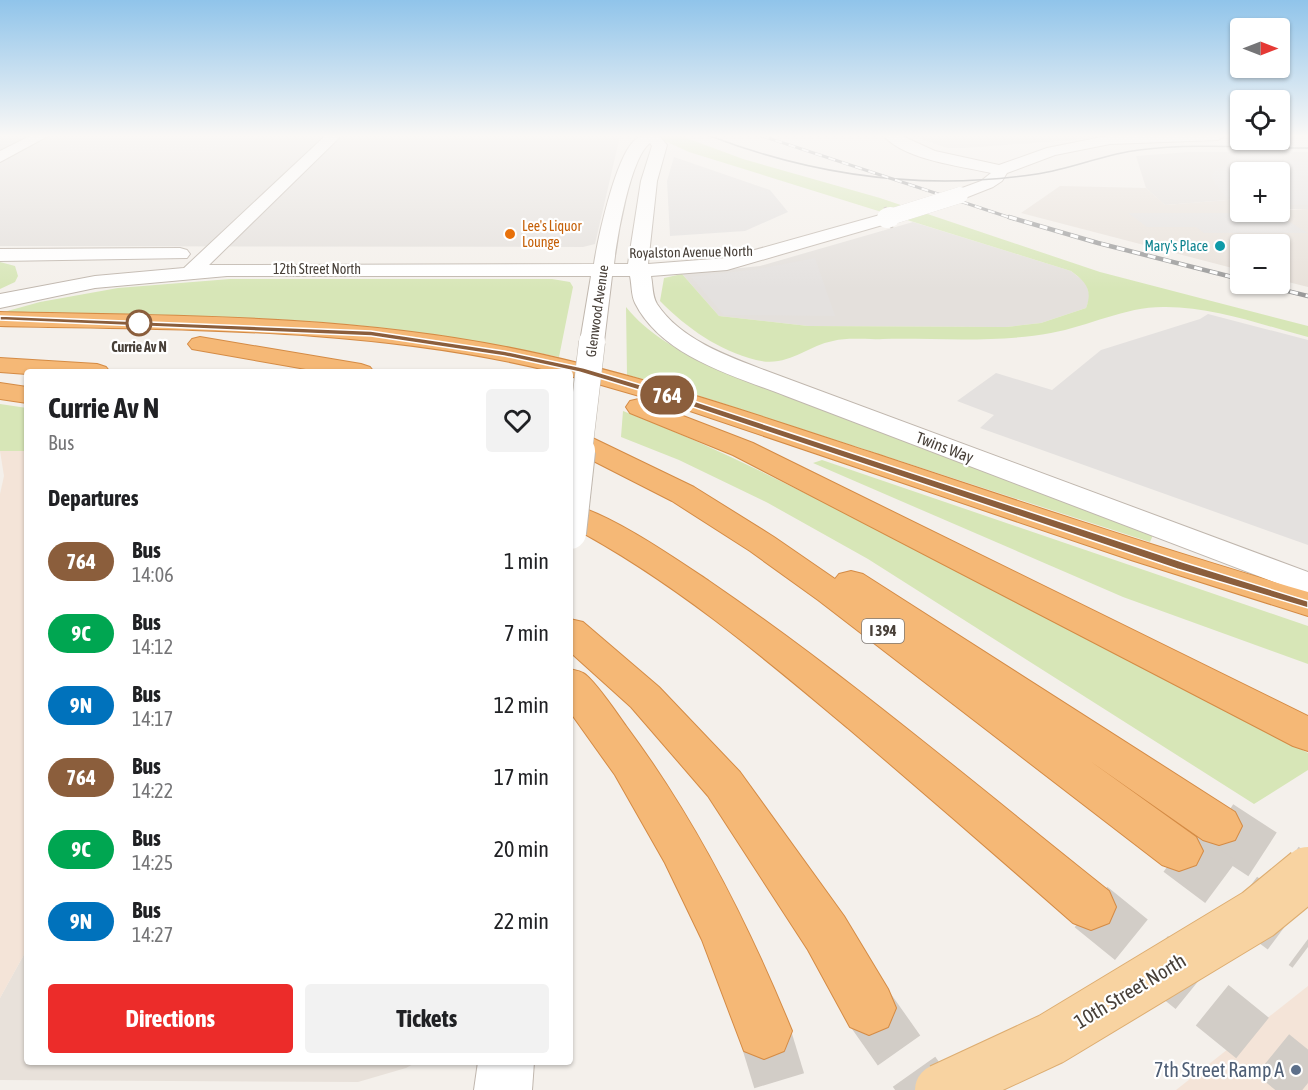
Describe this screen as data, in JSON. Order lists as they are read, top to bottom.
{
  "streets": {
    "highway": ["I 394"],
    "main road": ["10th Street North"],
    "street": [
      "Royalston Avenue North",
      "12th Street North",
      "Glenwood Avenue",
      "Twins Way"
    ]
  },
  "crossings": [
    ["Royalston Avenue North", "12th Street North"],
    ["Royalston Avenue North", "Glenwood Avenue"],
    ["Royalston Avenue North", "Twins Way"],
    ["12th Street North", "Glenwood Avenue"],
    ["12th Street North", "Twins Way"],
    ["Glenwood Avenue", "Twins Way"]
  ],
  "places": [
    "Lee's Liquor Lounge",
    "Mary's Place",
    "Currie Av N",
    "7th Street Ramp A"
  ],
  "lines": ["bus line 764"],
  "north": "right",
  "page": {
    "on_map": "764",
    "map_buttons": ["+", "−"],
    "heading": [
      ["Currie Av N", "Bus"],
      "Departures"
    ],
    "list": [
      {
        "mark": "764",
        "name": "Bus",
        "note": "14:06",
        "value": "1 min"
      },
      {
        "mark": "9C",
        "name": "Bus",
        "note": "14:12",
        "value": "7 min"
      },
      {
        "mark": "9N",
        "name": "Bus",
        "note": "14:17",
        "value": "12 min"
      },
      {
        "mark": "764",
        "name": "Bus",
        "note": "14:22",
        "value": "17 min"
      },
      {
        "mark": "9C",
        "name": "Bus",
        "note": "14:25",
        "value": "20 min"
      },
      {
        "mark": "9N",
        "name": "Bus",
        "note": "14:27",
        "value": "22 min"
      }
    ],
    "buttons": ["Directions", "Tickets"]
  }
}
